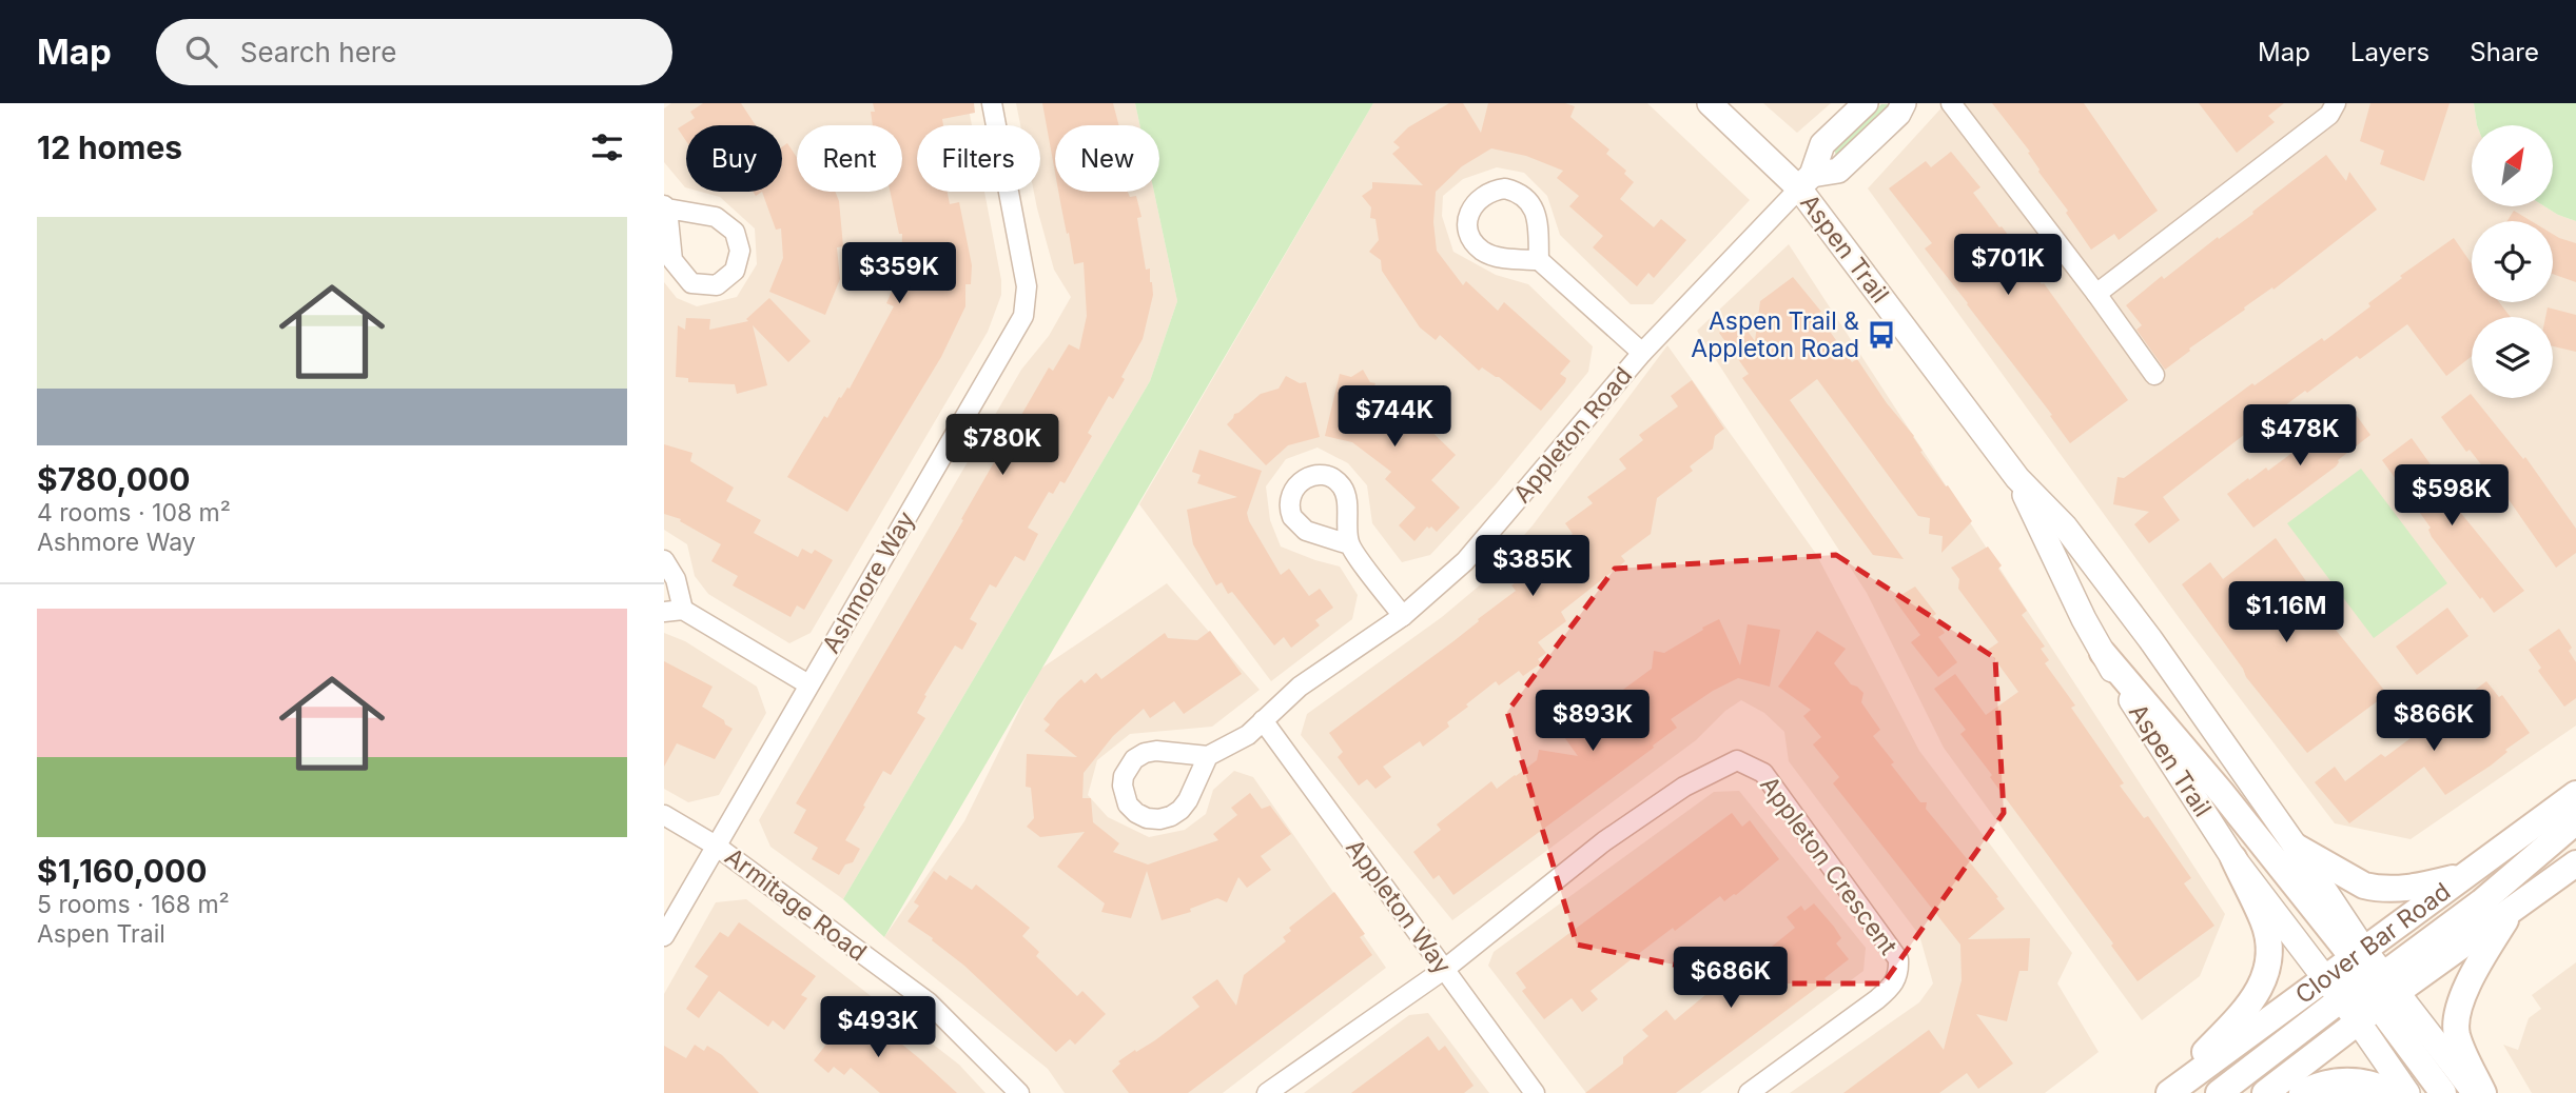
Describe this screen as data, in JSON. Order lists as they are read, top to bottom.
{
  "streets": {
    "main road": ["Clover Bar Road"],
    "street": [
      "Aspen Trail",
      "Appleton Road",
      "Ashmore Way",
      "Appleton Crescent",
      "Armitage Road",
      "Appleton Way"
    ]
  },
  "crossings": [
    ["Aspen Trail", "Appleton Road"],
    ["Aspen Trail", "Clover Bar Road"],
    ["Appleton Road", "Appleton Way"],
    ["Ashmore Way", "Armitage Road"],
    ["Appleton Crescent", "Appleton Way"]
  ],
  "places": {
    "bus stop": ["Aspen Trail & Appleton Road"]
  },
  "north": "top right",
  "page": {
    "header": "Map",
    "search": "Search here",
    "nav": ["Map", "Layers", "Share"],
    "heading": "12 homes",
    "chip": [
      "Buy",
      "Rent",
      "Filters",
      "New"
    ],
    "list": [
      {
        "name": "$780,000",
        "note": "4 rooms · 108 m² · Ashmore Way"
      },
      {
        "name": "$1,160,000",
        "note": "5 rooms · 168 m² · Aspen Trail"
      }
    ],
    "price": [
      "$701K",
      "$359K",
      "$744K",
      "$478K",
      "$780K",
      "$598K",
      "$385K",
      "$1.16M",
      "$893K",
      "$866K",
      "$686K",
      "$493K"
    ]
  }
}
